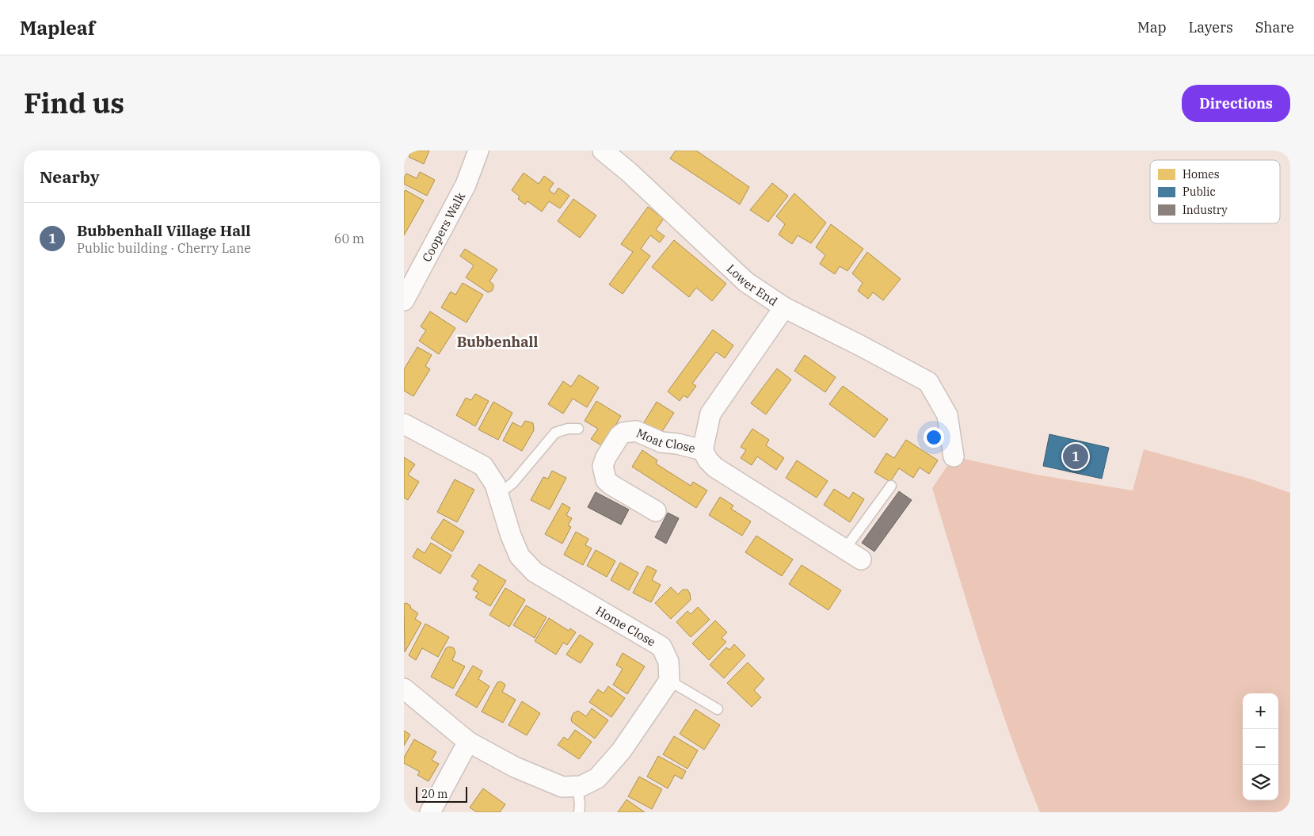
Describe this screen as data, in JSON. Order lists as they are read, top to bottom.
{
  "streets": {
    "street": [
      "Coopers Walk",
      "Lower End",
      "Moat Close",
      "Home Close"
    ]
  },
  "crossings": [
    ["Lower End", "Moat Close"]
  ],
  "districts": ["Bubbenhall"],
  "legend": ["Homes", "Public", "Industry"],
  "scale_bar": "20 m",
  "page": {
    "header": "Mapleaf",
    "nav": ["Map", "Layers", "Share"],
    "title": "Find us",
    "buttons": "Directions",
    "heading": "Nearby",
    "list": [
      {
        "mark": "1",
        "name": "Bubbenhall Village Hall",
        "note": "Public building · Cherry Lane",
        "value": "60 m"
      }
    ],
    "pins": "1",
    "map_buttons": ["+", "−"],
    "scale": "20 m"
  }
}
